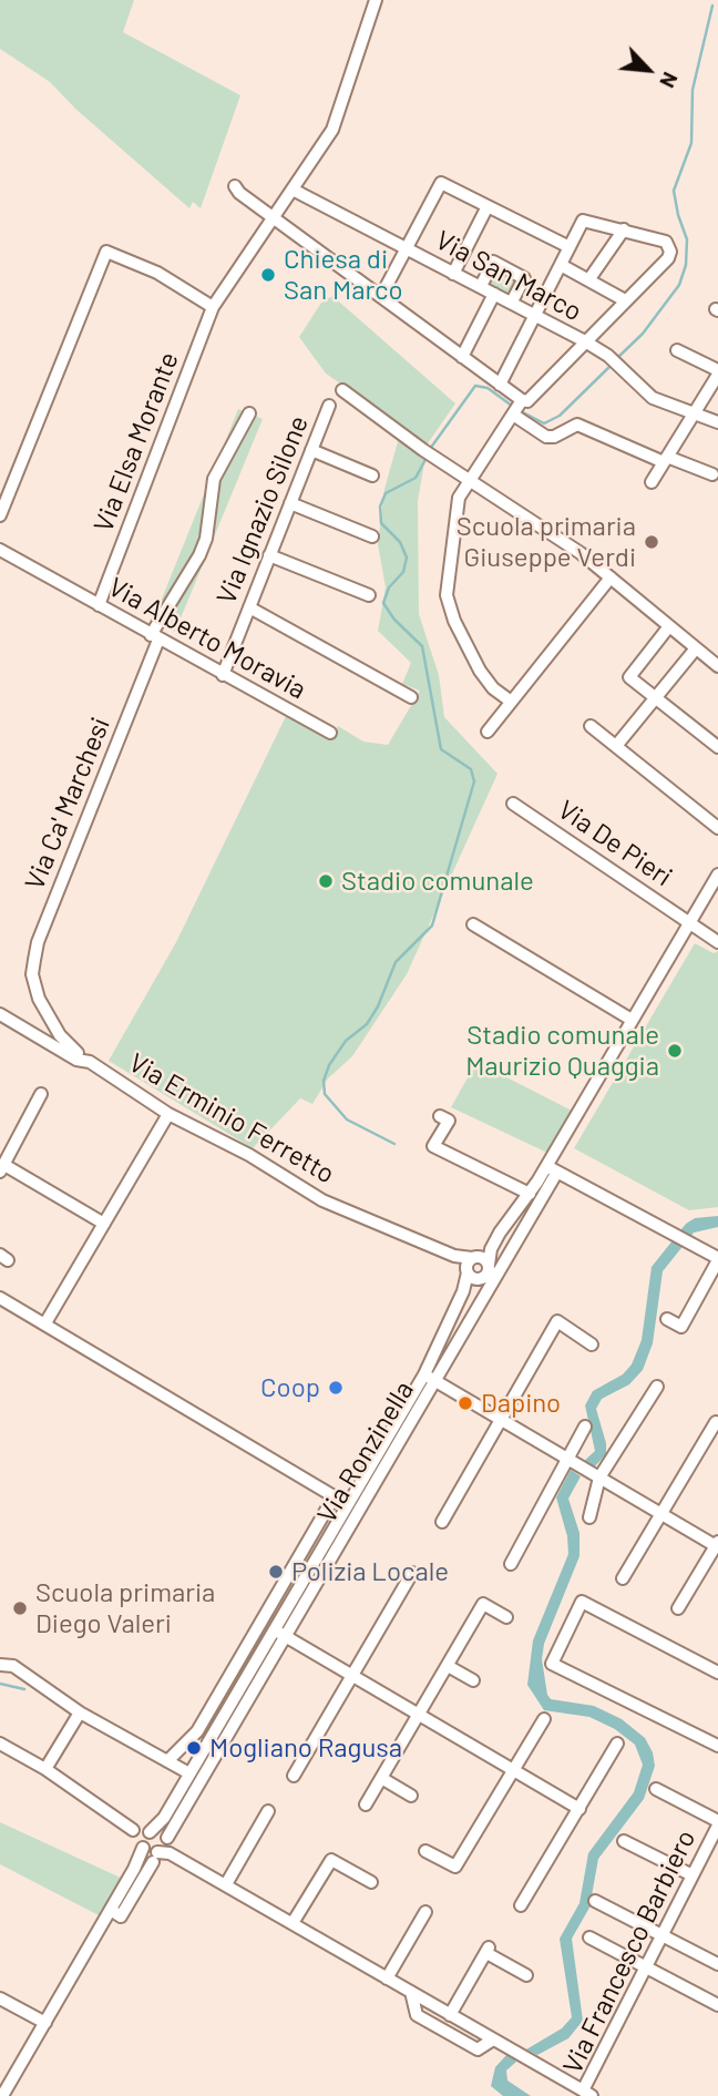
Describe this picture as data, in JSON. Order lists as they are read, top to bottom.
{
  "streets": {
    "street": [
      "Via San Marco",
      "Via Elsa Morante",
      "Via Ignazio Silone",
      "Via Alberto Moravia",
      "Via Ca' Marchesi",
      "Via De Pieri",
      "Via Erminio Ferretto",
      "Via Ronzinella",
      "Via Francesco Barbiero"
    ]
  },
  "crossings": [
    ["Via San Marco", "Via Elsa Morante"],
    ["Via Elsa Morante", "Via Alberto Moravia"],
    ["Via Ignazio Silone", "Via Alberto Moravia"],
    ["Via Alberto Moravia", "Via Ca' Marchesi"],
    ["Via Ca' Marchesi", "Via Erminio Ferretto"],
    ["Via De Pieri", "Via Ronzinella"],
    ["Via Erminio Ferretto", "Via Ronzinella"]
  ],
  "places": [
    "Chiesa di San Marco",
    "Scuola primaria Giuseppe Verdi",
    "Stadio comunale",
    "Stadio comunale Maurizio Quaggia",
    "Coop",
    "Dapino",
    "Polizia Locale",
    "Scuola primaria Diego Valeri",
    "Mogliano Ragusa"
  ],
  "north": "bottom right"
}
